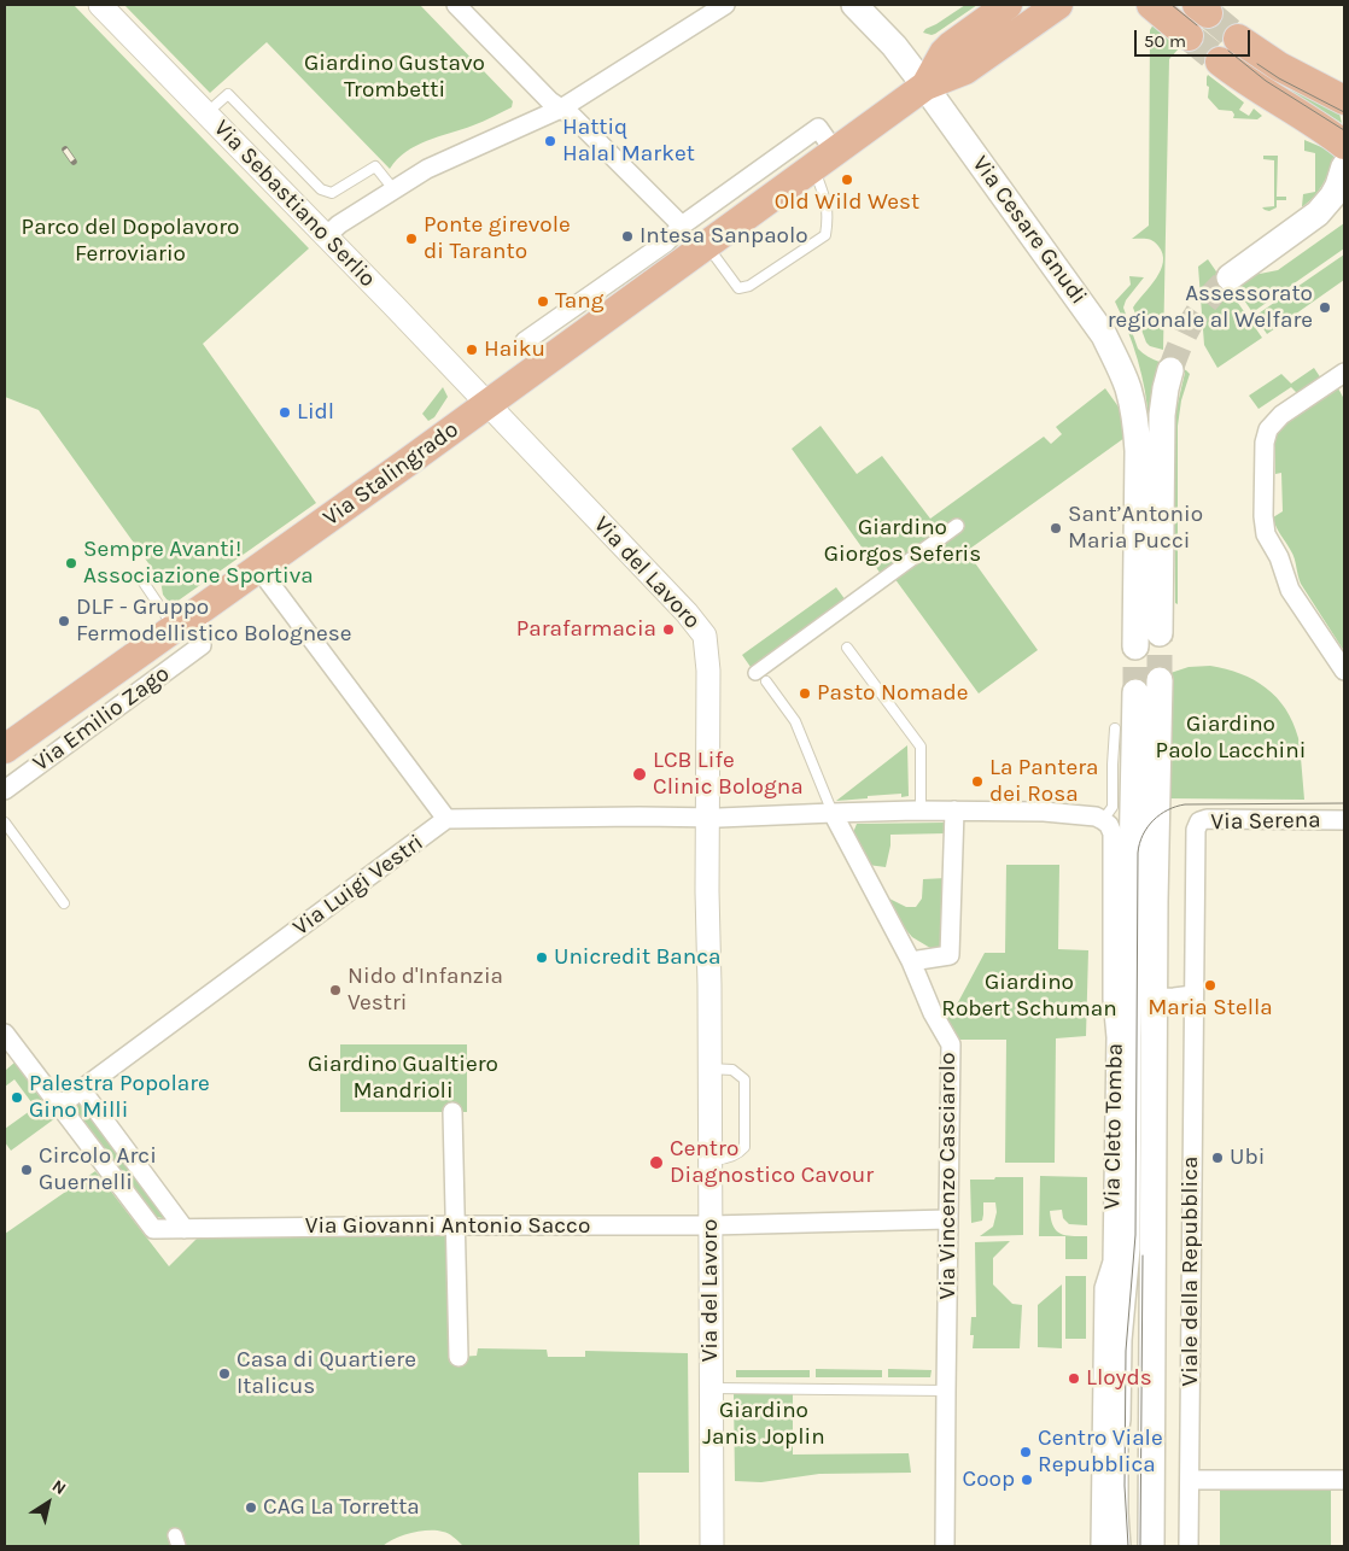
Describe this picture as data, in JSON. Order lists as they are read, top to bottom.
{
  "streets": {
    "main road": ["Via Cesare Gnudi", "Via Stalingrado", "Viale della Repubblica"],
    "street": [
      "Via Sebastiano Serlio",
      "Via del Lavoro",
      "Via Emilio Zago",
      "Via Serena",
      "Via Luigi Vestri",
      "Via Cleto Tomba",
      "Via Vincenzo Casciarolo",
      "Via Giovanni Antonio Sacco"
    ]
  },
  "crossings": [
    ["Via Sebastiano Serlio", "Via Stalingrado"],
    ["Via Sebastiano Serlio", "Via del Lavoro"],
    ["Via Cesare Gnudi", "Via Stalingrado"],
    ["Via Stalingrado", "Via del Lavoro"],
    ["Via Stalingrado", "Via Emilio Zago"],
    ["Via del Lavoro", "Via Luigi Vestri"],
    ["Via del Lavoro", "Via Giovanni Antonio Sacco"],
    ["Via Serena", "Viale della Repubblica"],
    ["Via Luigi Vestri", "Via Giovanni Antonio Sacco"],
    ["Via Cleto Tomba", "Viale della Repubblica"],
    ["Via Vincenzo Casciarolo", "Via Giovanni Antonio Sacco"]
  ],
  "parks": [
    "Giardino Gustavo Trombetti",
    "Parco del Dopolavoro Ferroviario",
    "Giardino Giorgos Seferis",
    "Giardino Paolo Lacchini",
    "Giardino Robert Schuman",
    "Giardino Gualtiero Mandrioli",
    "Giardino Janis Joplin"
  ],
  "places": [
    "Hattiq Halal Market",
    "Old Wild West",
    "Intesa Sanpaolo",
    "Ponte girevole di Taranto",
    "Tang",
    "Assessorato regionale al Welfare",
    "Haiku",
    "Lidl",
    "Sant’Antonio Maria Pucci",
    "Sempre Avanti! Associazione Sportiva",
    "DLF - Gruppo Fermodellistico Bolognese",
    "Parafarmacia",
    "Pasto Nomade",
    "LCB Life Clinic Bologna",
    "La Pantera dei Rosa",
    "Unicredit Banca",
    "Maria Stella",
    "Nido d'Infanzia Vestri",
    "Palestra Popolare Gino Milli",
    "Ubi",
    "Centro Diagnostico Cavour",
    "Circolo Arci Guernelli",
    "Casa di Quartiere Italicus",
    "Lloyds",
    "Centro Viale Repubblica",
    "Coop",
    "CAG La Torretta"
  ],
  "scale_bar": "50 m",
  "north": "top right"
}
